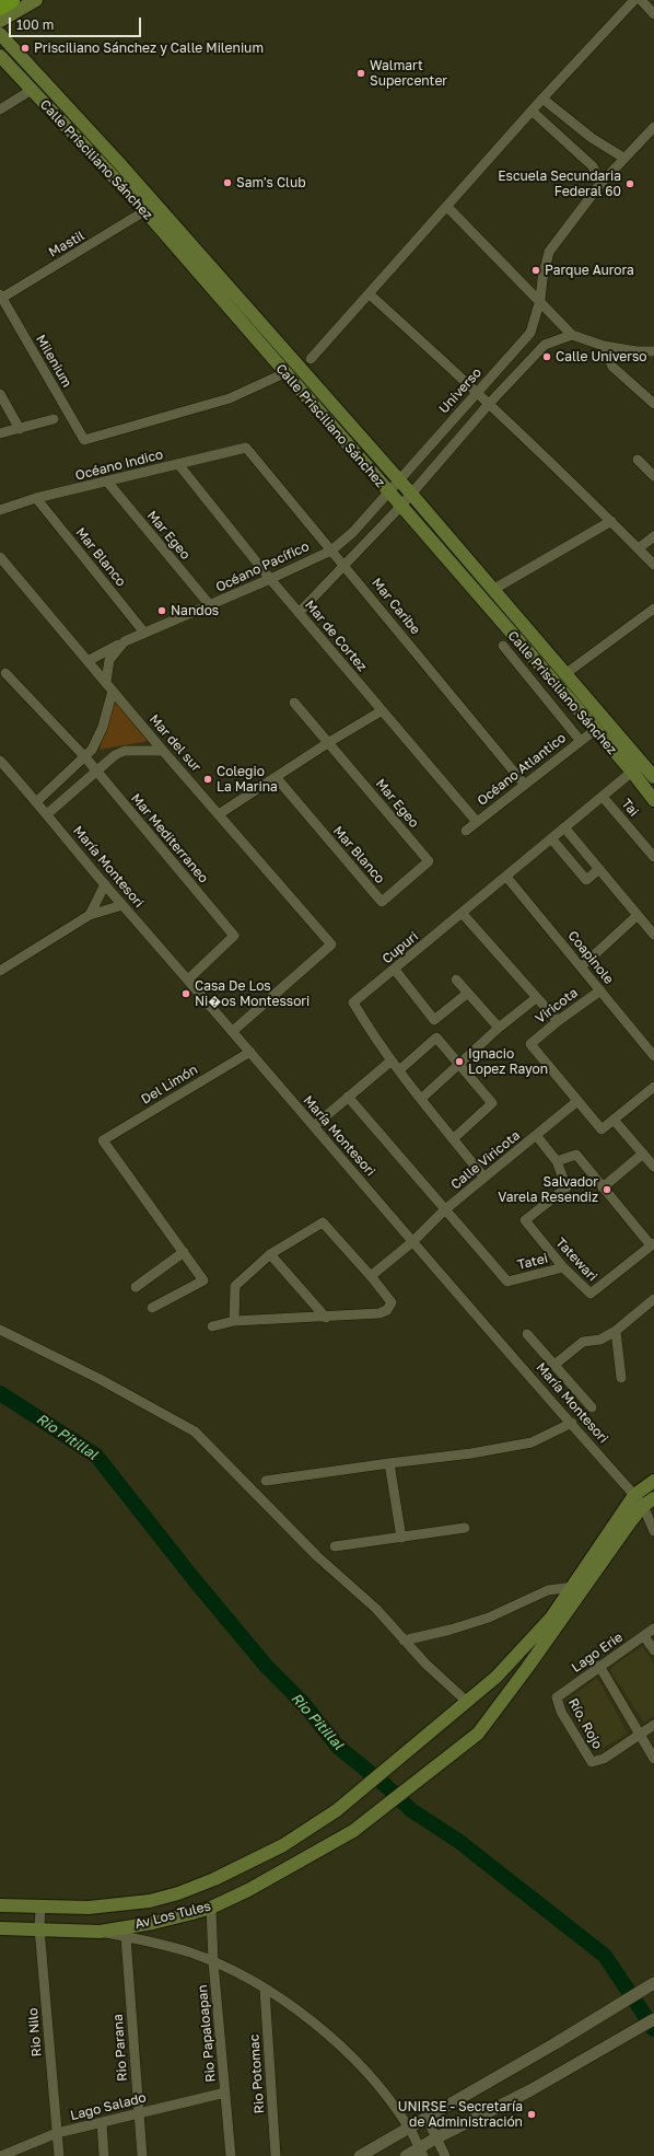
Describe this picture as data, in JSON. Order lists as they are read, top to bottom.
{
  "streets": {
    "main road": ["Calle Prisciliano Sánchez", "Av Los Tules"],
    "street": [
      "Mastil",
      "Milenium",
      "Universo",
      "Océano Indico",
      "Mar Egeo",
      "Mar Blanco",
      "Océano Pacífico",
      "Mar Caribe",
      "Mar de Cortez",
      "Mar del sur",
      "Océano Atlantico",
      "Tai",
      "Mar Mediterraneo",
      "María Montesori",
      "Cupuri",
      "Coapinole",
      "Viricota",
      "Del Limón",
      "Calle Viricota",
      "Tatewari",
      "Tatei",
      "Lago Erie",
      "Río. Rojo",
      "Rio Nilo",
      "Rio Papaloapan",
      "Rio Parana",
      "Rio Potomac",
      "Lago Salado"
    ]
  },
  "crossings": [
    ["Calle Prisciliano Sánchez", "Mastil"],
    ["Calle Prisciliano Sánchez", "Milenium"],
    ["Calle Prisciliano Sánchez", "Universo"],
    ["Calle Prisciliano Sánchez", "Océano Pacífico"],
    ["Calle Prisciliano Sánchez", "Océano Atlantico"],
    ["Calle Prisciliano Sánchez", "Cupuri"],
    ["Mastil", "Milenium"],
    ["Universo", "Océano Pacífico"],
    ["Océano Indico", "Mar Egeo"],
    ["Océano Indico", "Mar Blanco"],
    ["Océano Indico", "Mar Caribe"],
    ["Océano Indico", "Mar de Cortez"],
    ["Mar Egeo", "Mar Blanco"],
    ["Mar Egeo", "Océano Pacífico"],
    ["Mar Blanco", "Océano Pacífico"],
    ["Océano Pacífico", "Mar Caribe"],
    ["Océano Pacífico", "Mar de Cortez"],
    ["Océano Pacífico", "Mar del sur"],
    ["Mar Caribe", "Océano Atlantico"],
    ["Mar de Cortez", "Océano Atlantico"],
    ["Mar del sur", "María Montesori"],
    ["Tai", "Cupuri"],
    ["Mar Mediterraneo", "María Montesori"],
    ["María Montesori", "Del Limón"],
    ["María Montesori", "Calle Viricota"],
    ["María Montesori", "Av Los Tules"],
    ["Cupuri", "Coapinole"],
    ["Cupuri", "Calle Viricota"],
    ["Coapinole", "Viricota"],
    ["Viricota", "Calle Viricota"],
    ["Calle Viricota", "Tatei"],
    ["Tatewari", "Tatei"],
    ["Lago Erie", "Río. Rojo"],
    ["Av Los Tules", "Rio Nilo"],
    ["Av Los Tules", "Rio Papaloapan"],
    ["Rio Nilo", "Lago Salado"],
    ["Rio Papaloapan", "Lago Salado"],
    ["Rio Parana", "Lago Salado"]
  ],
  "water": ["Rio Pitillal"],
  "places": [
    "Prisciliano Sánchez y Calle Milenium",
    "Walmart Supercenter",
    "Sam's Club",
    "Escuela Secundaria Federal 60",
    "Parque Aurora",
    "Calle Universo",
    "Nandos",
    "Colegio La Marina",
    "Casa De Los Ni�os Montessori",
    "Ignacio Lopez Rayon",
    "Salvador Varela Resendiz",
    "UNIRSE - Secretaría de Administración"
  ],
  "scale_bar": "100 m"
}
